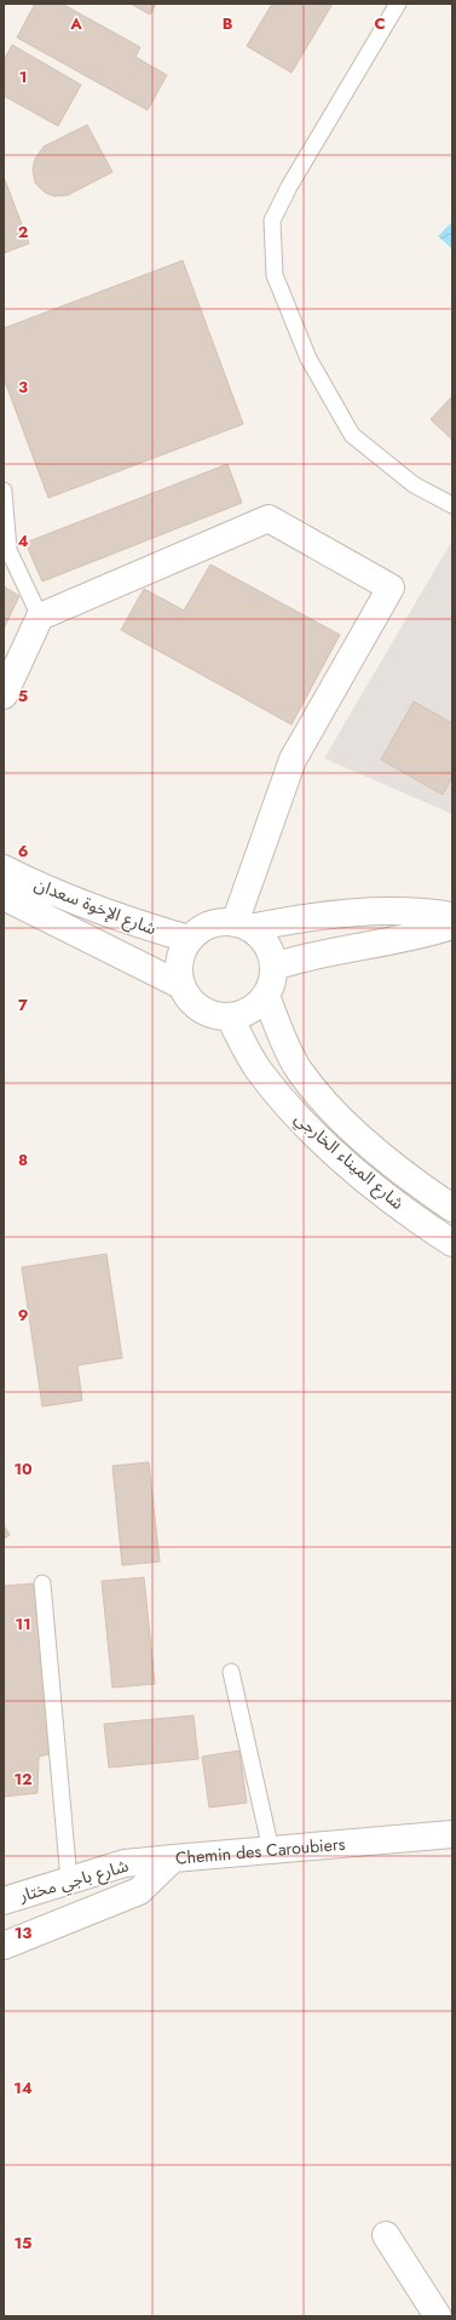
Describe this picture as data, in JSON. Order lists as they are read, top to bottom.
{
  "streets": {
    "street": [
      "شارع الإخوة سعدان",
      "شارع الميناء الخارجي",
      "Chemin des Caroubiers",
      "شارع باجي مختار"
    ]
  },
  "crossings": [
    ["شارع الإخوة سعدان", "شارع الميناء الخارجي"],
    ["Chemin des Caroubiers", "شارع باجي مختار"]
  ],
  "grid": {
    "columns": ["A", "B", "C"],
    "rows": [
      "1",
      "2",
      "3",
      "4",
      "5",
      "6",
      "7",
      "8",
      "9",
      "10",
      "11",
      "12",
      "13",
      "14",
      "15"
    ]
  }
}
